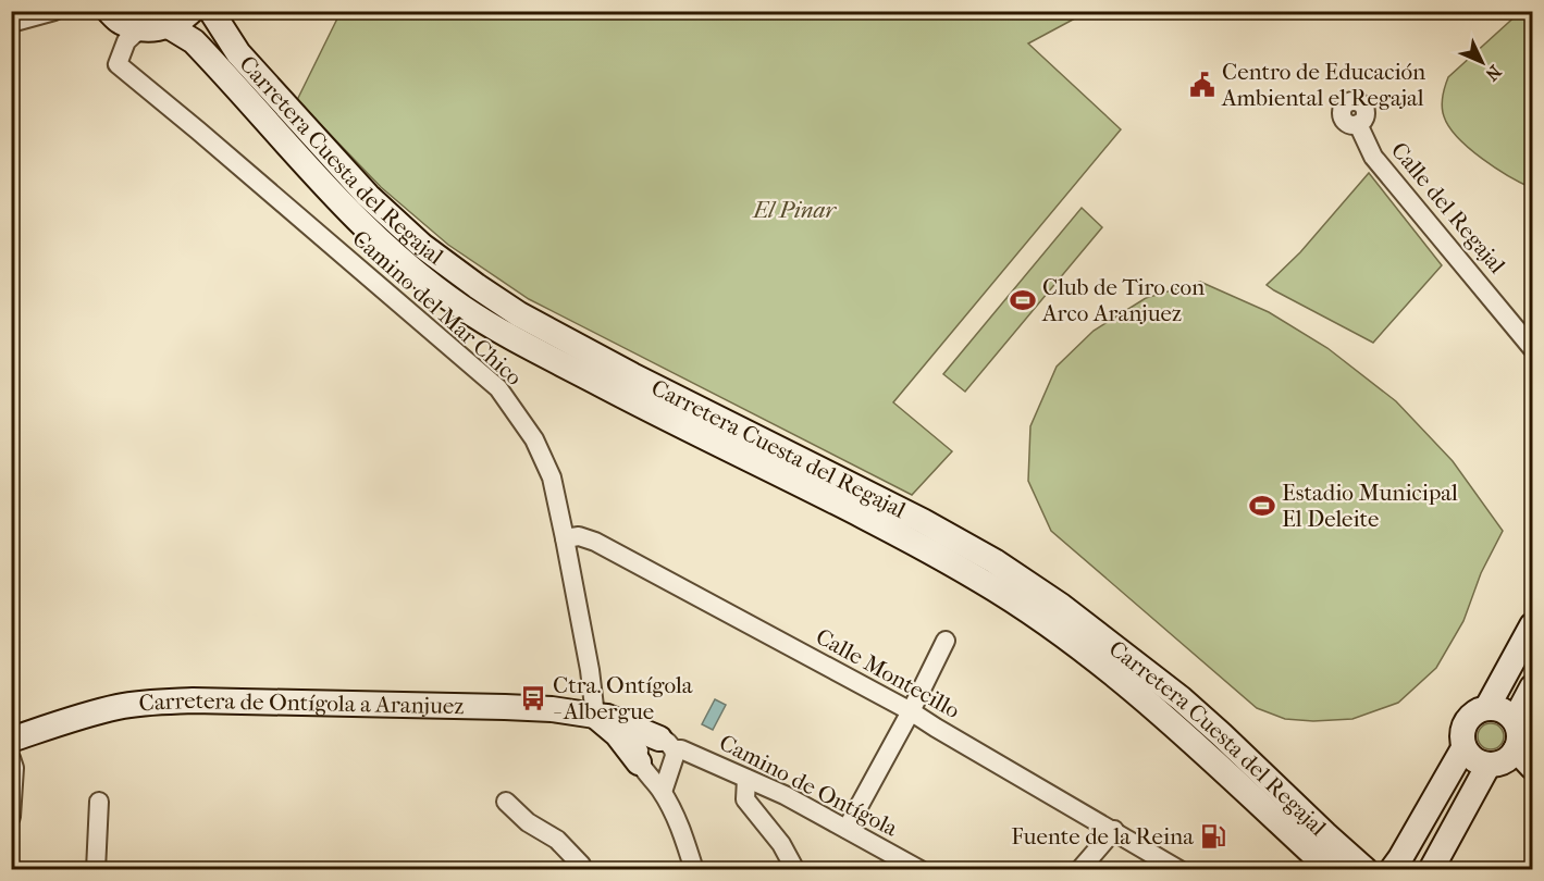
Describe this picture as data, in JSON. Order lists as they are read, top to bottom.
{
  "streets": {
    "main road": ["Carretera Cuesta del Regajal", "Carretera de Ontígola a Aranjuez"],
    "street": [
      "Calle del Regajal",
      "Camino del Mar Chico",
      "Calle Montecillo",
      "Camino de Ontígola"
    ]
  },
  "crossings": [
    ["Camino del Mar Chico", "Calle Montecillo"],
    ["Camino del Mar Chico", "Carretera de Ontígola a Aranjuez"],
    ["Carretera de Ontígola a Aranjuez", "Camino de Ontígola"]
  ],
  "parks": ["El Pinar"],
  "places": {
    "public building": ["Centro de Educación Ambiental el Regajal"],
    "sports": ["Club de Tiro con Arco Aranjuez", "Estadio Municipal El Deleite"],
    "bus stop": ["Ctra. Ontígola - Albergue"],
    "fuel station": ["Fuente de la Reina"]
  },
  "north": "bottom right"
}
